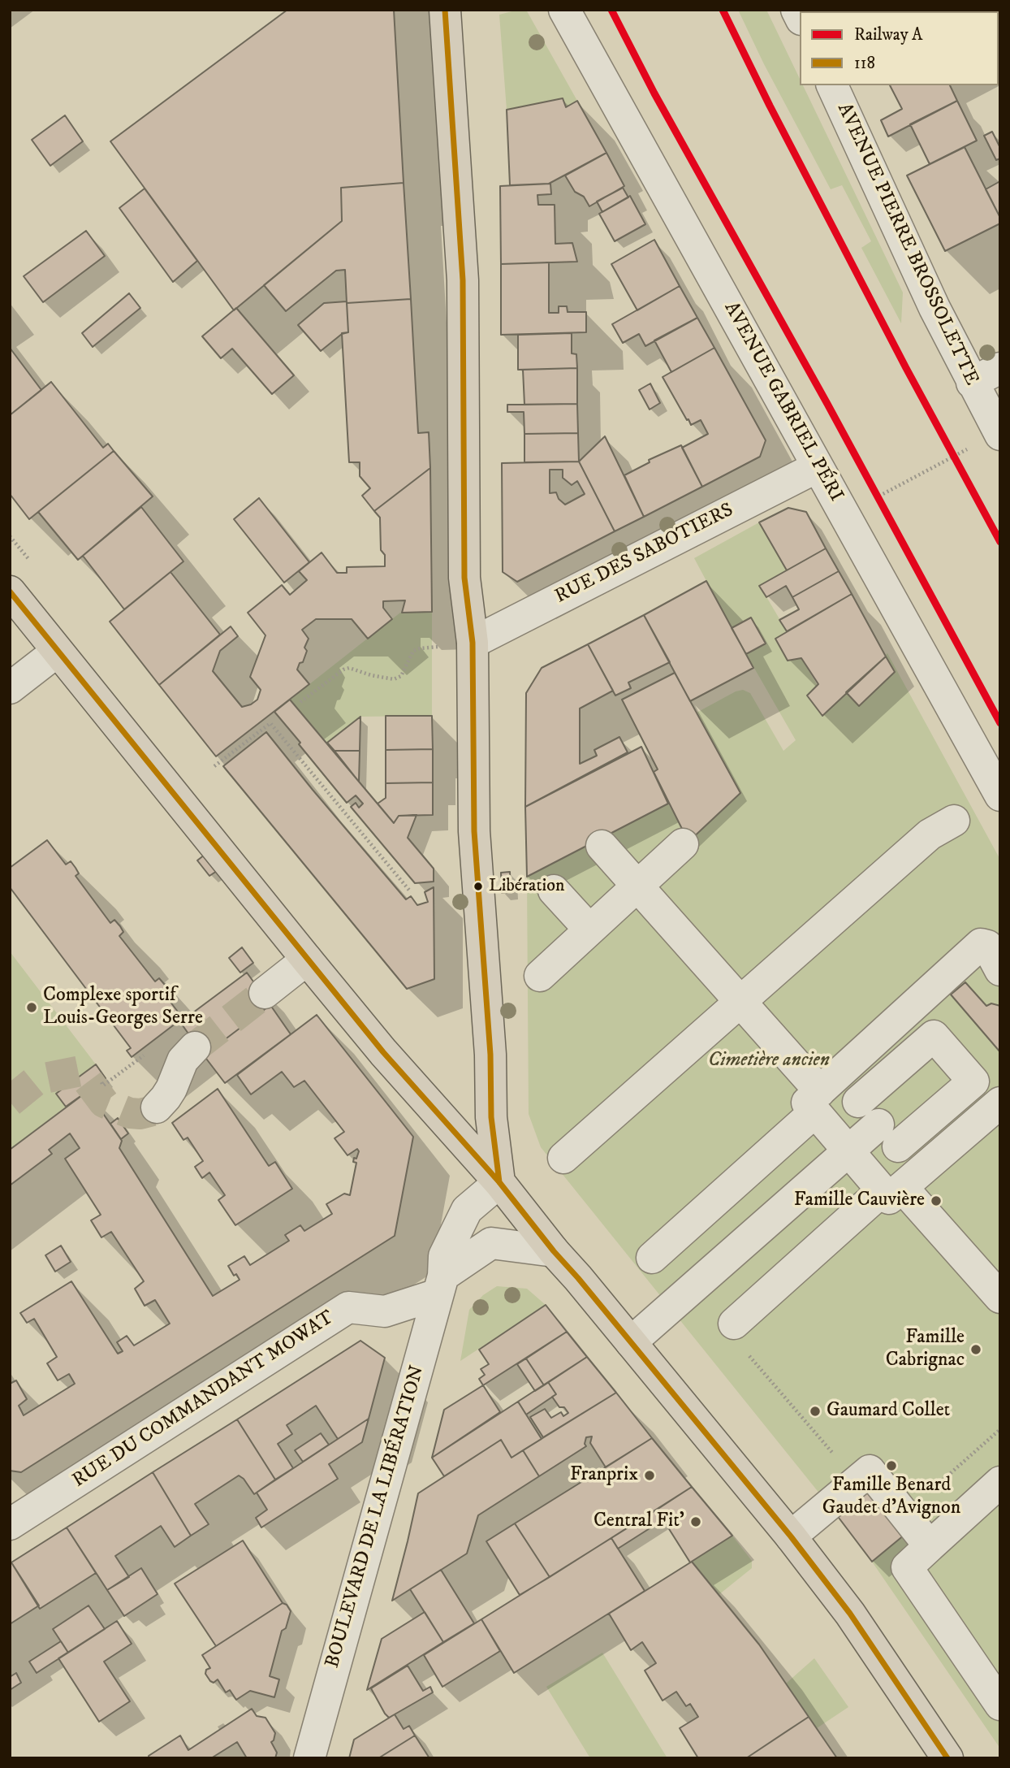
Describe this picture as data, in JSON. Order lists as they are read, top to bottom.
{
  "streets": {
    "street": [
      "AVENUE PIERRE BROSSOLETTE",
      "AVENUE GABRIEL PÉRI",
      "RUE DES SABOTIERS",
      "RUE DU COMMANDANT MOWAT",
      "BOULEVARD DE LA LIBÉRATION"
    ]
  },
  "crossings": [
    ["AVENUE GABRIEL PÉRI", "RUE DES SABOTIERS"],
    ["RUE DU COMMANDANT MOWAT", "BOULEVARD DE LA LIBÉRATION"]
  ],
  "parks": ["Cimetière ancien"],
  "places": [
    "Libération",
    "Complexe sportif Louis-Georges Serre",
    "Famille Cauvière",
    "Famille Cabrignac",
    "Gaumard Collet",
    "Famille Benard Gaudet d'Avignon",
    "Franprix",
    "Central Fit'"
  ],
  "lines": ["rail line A", "transit line 118"],
  "legend": ["Railway A", "118"]
}
